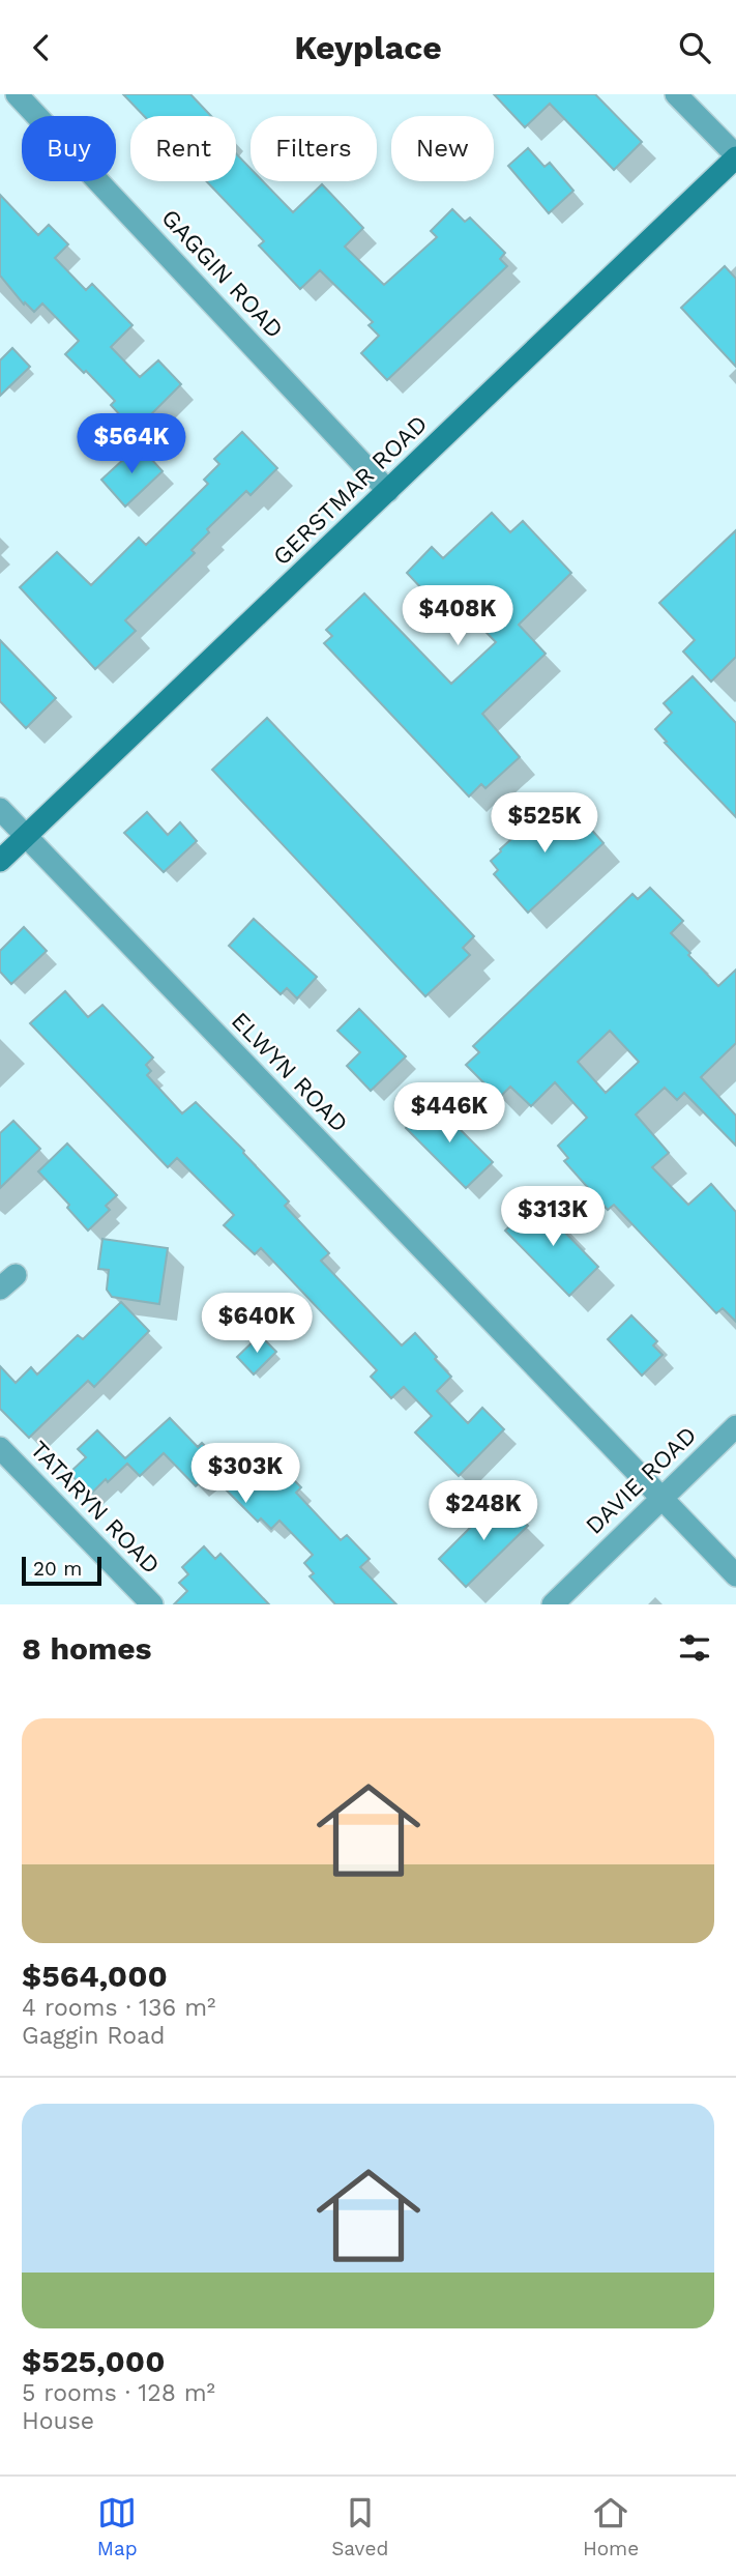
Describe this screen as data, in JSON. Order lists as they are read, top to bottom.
{
  "streets": {
    "street": [
      "GAGGIN ROAD",
      "GERSTMAR ROAD",
      "ELWYN ROAD",
      "DAVIE ROAD",
      "TATARYN ROAD"
    ]
  },
  "crossings": [
    ["GAGGIN ROAD", "GERSTMAR ROAD"],
    ["GERSTMAR ROAD", "ELWYN ROAD"],
    ["ELWYN ROAD", "DAVIE ROAD"]
  ],
  "scale_bar": "20 m",
  "page": {
    "header": "Keyplace",
    "chip": [
      "Buy",
      "Rent",
      "Filters",
      "New"
    ],
    "price": [
      "$564K",
      "$408K",
      "$525K",
      "$446K",
      "$313K",
      "$640K",
      "$303K",
      "$248K"
    ],
    "scale": "20 m",
    "heading": "8 homes",
    "list": [
      {
        "name": "$564,000",
        "note": "4 rooms · 136 m² · Gaggin Road"
      },
      {
        "name": "$525,000",
        "note": "5 rooms · 128 m² · House"
      }
    ],
    "tabs": ["Map", "Saved", "Home"]
  }
}
